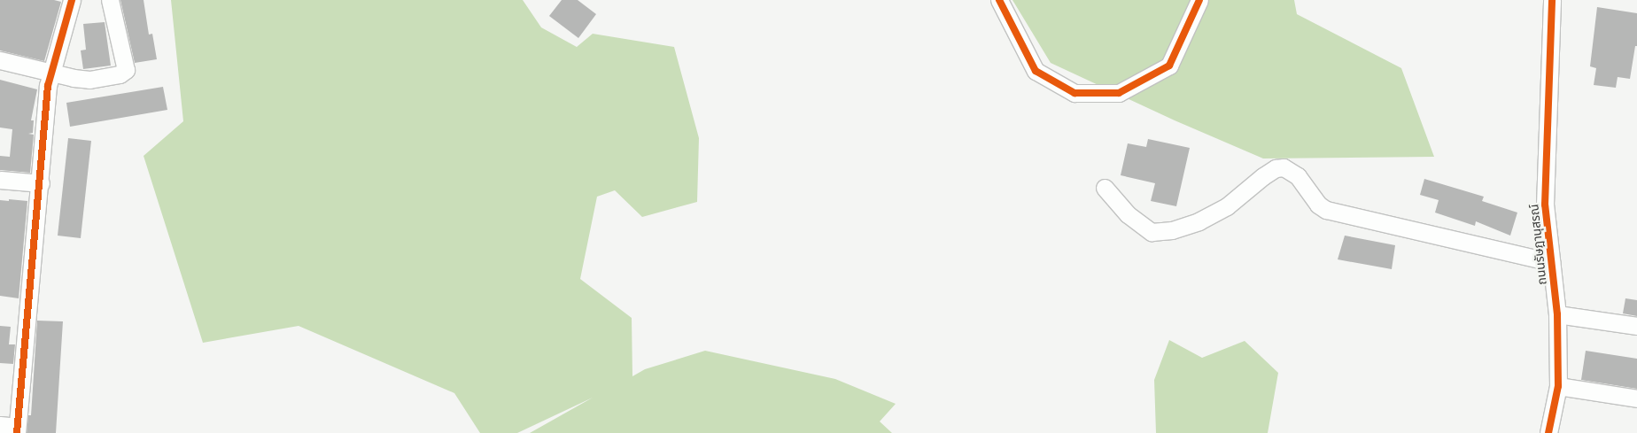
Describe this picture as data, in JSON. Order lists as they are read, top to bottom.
{
  "streets": {
    "street": ["ถนนรัษฎานุสรณ์"]
  }
}
